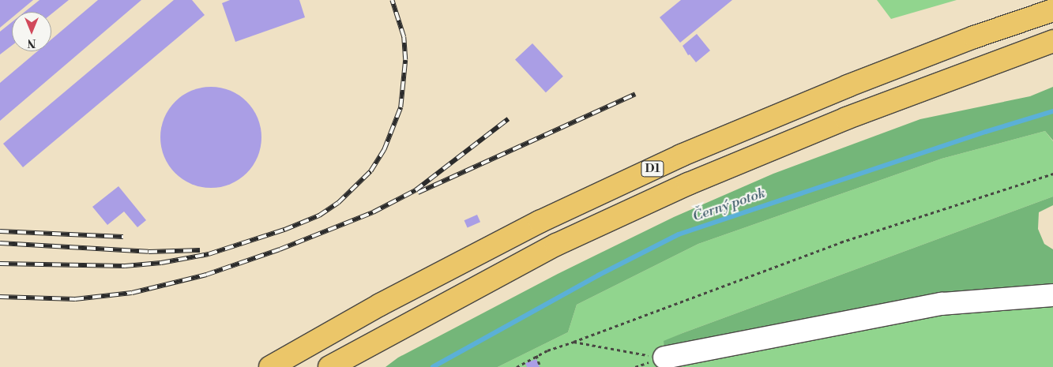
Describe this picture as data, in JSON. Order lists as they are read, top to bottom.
{
  "streets": {
    "highway": ["D1"]
  },
  "water": ["Černý potok"],
  "north": "bottom"
}
